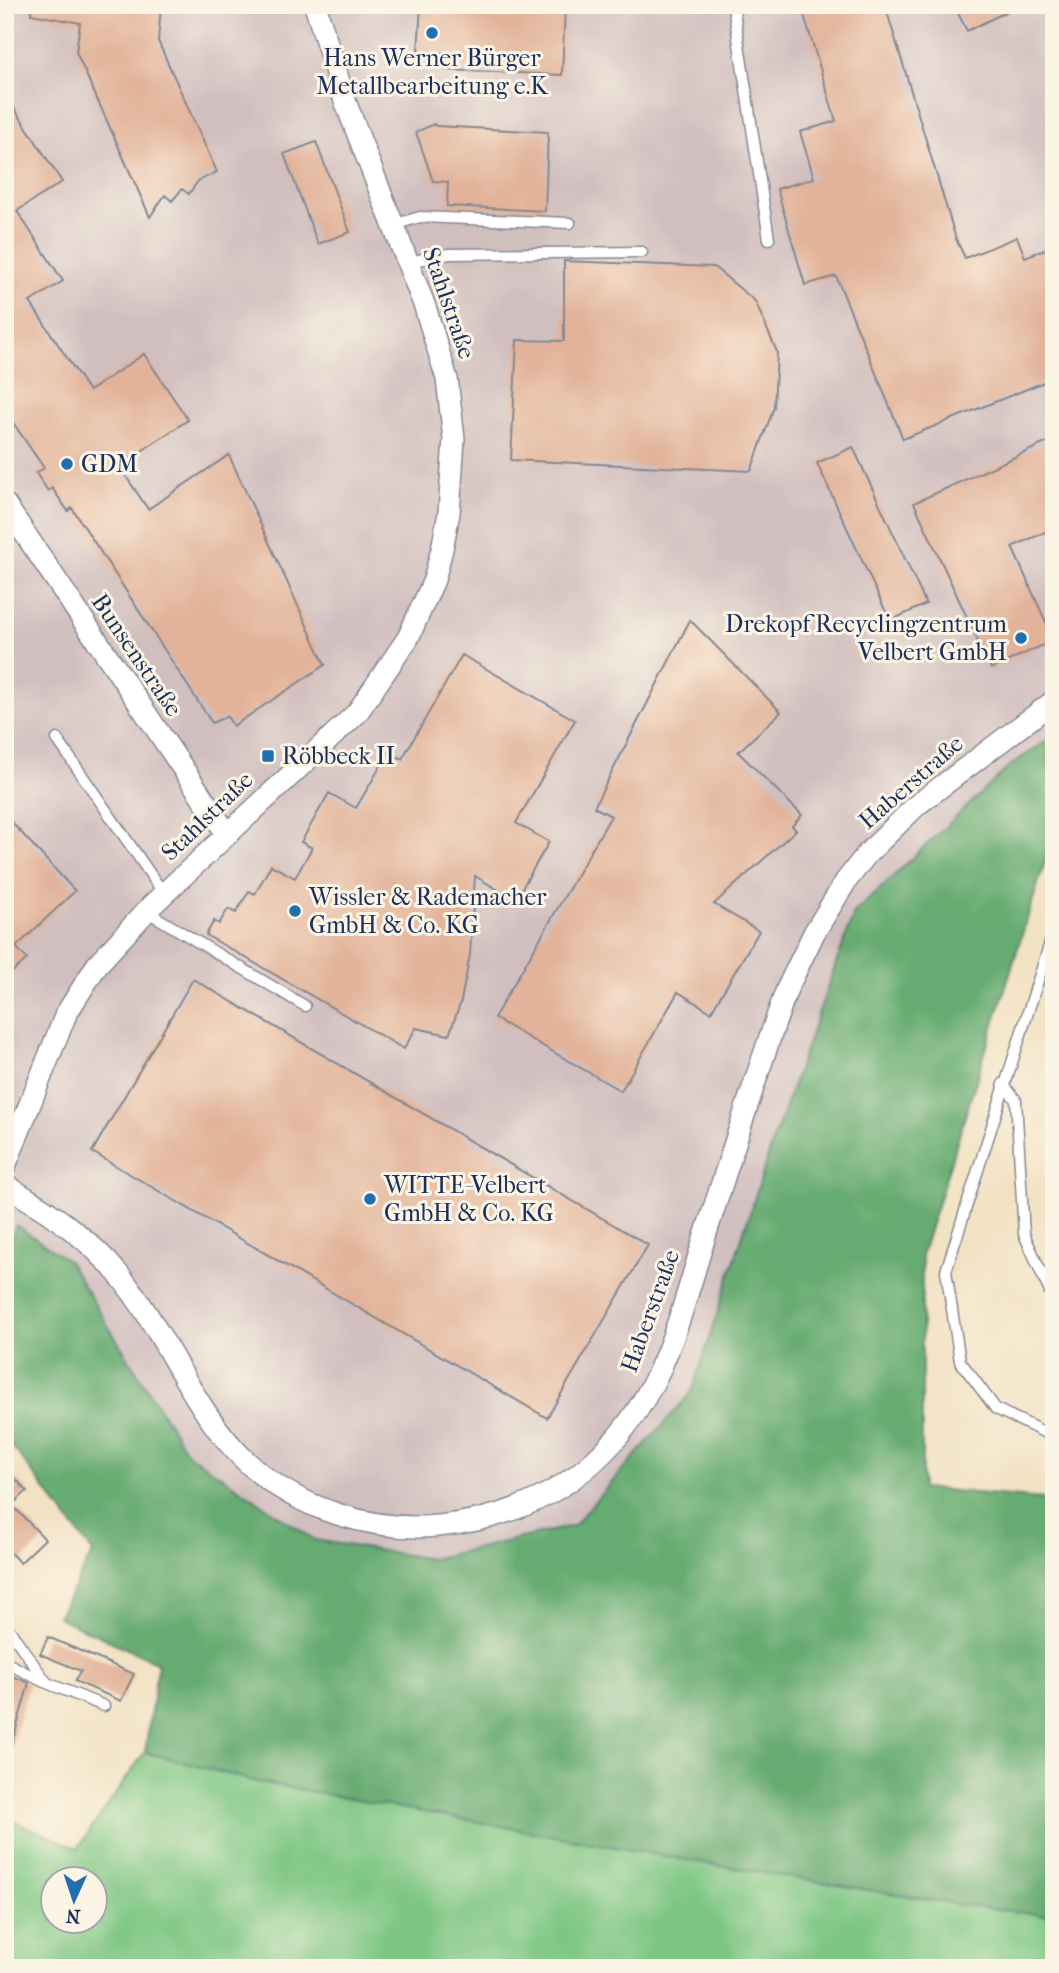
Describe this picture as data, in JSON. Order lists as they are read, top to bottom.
{
  "streets": {
    "street": ["Stahlstraße", "Bunsenstraße", "Haberstraße"]
  },
  "crossings": [
    ["Stahlstraße", "Bunsenstraße"]
  ],
  "places": {
    "other": [
      "Hans Werner Bürger Metallbearbeitung e.K",
      "GDM",
      "Drekopf Recyclingzentrum Velbert GmbH",
      "Wissler & Rademacher GmbH & Co. KG",
      "WITTE-Velbert GmbH & Co. KG"
    ],
    "transit": ["Röbbeck II"]
  },
  "north": "bottom"
}
